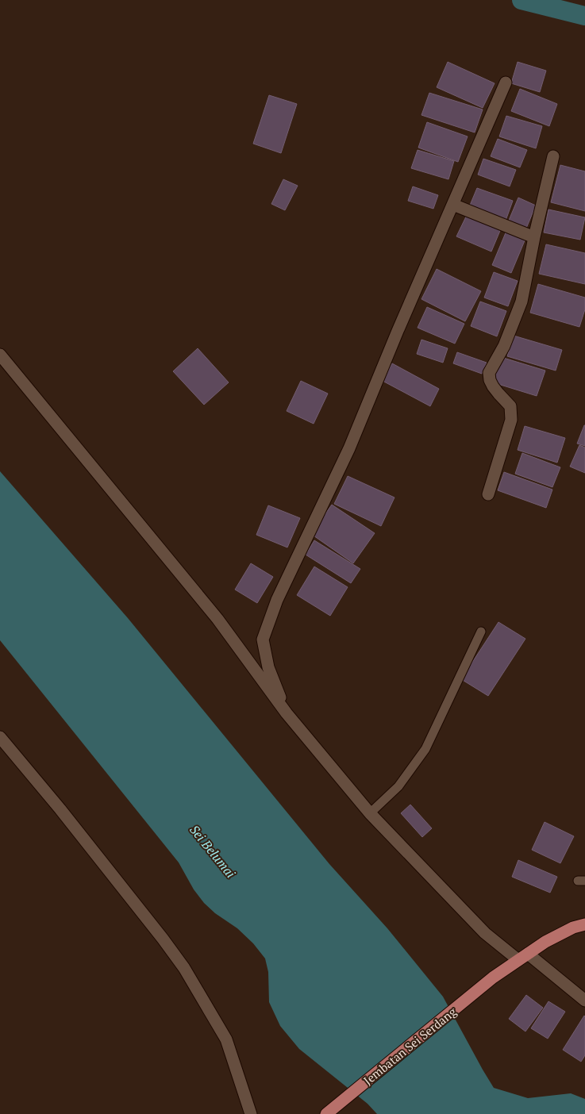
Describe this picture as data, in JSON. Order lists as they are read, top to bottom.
{
  "streets": {
    "highway": ["Jembatan Sei Serdang"]
  },
  "water": ["Sei Belumai"]
}
